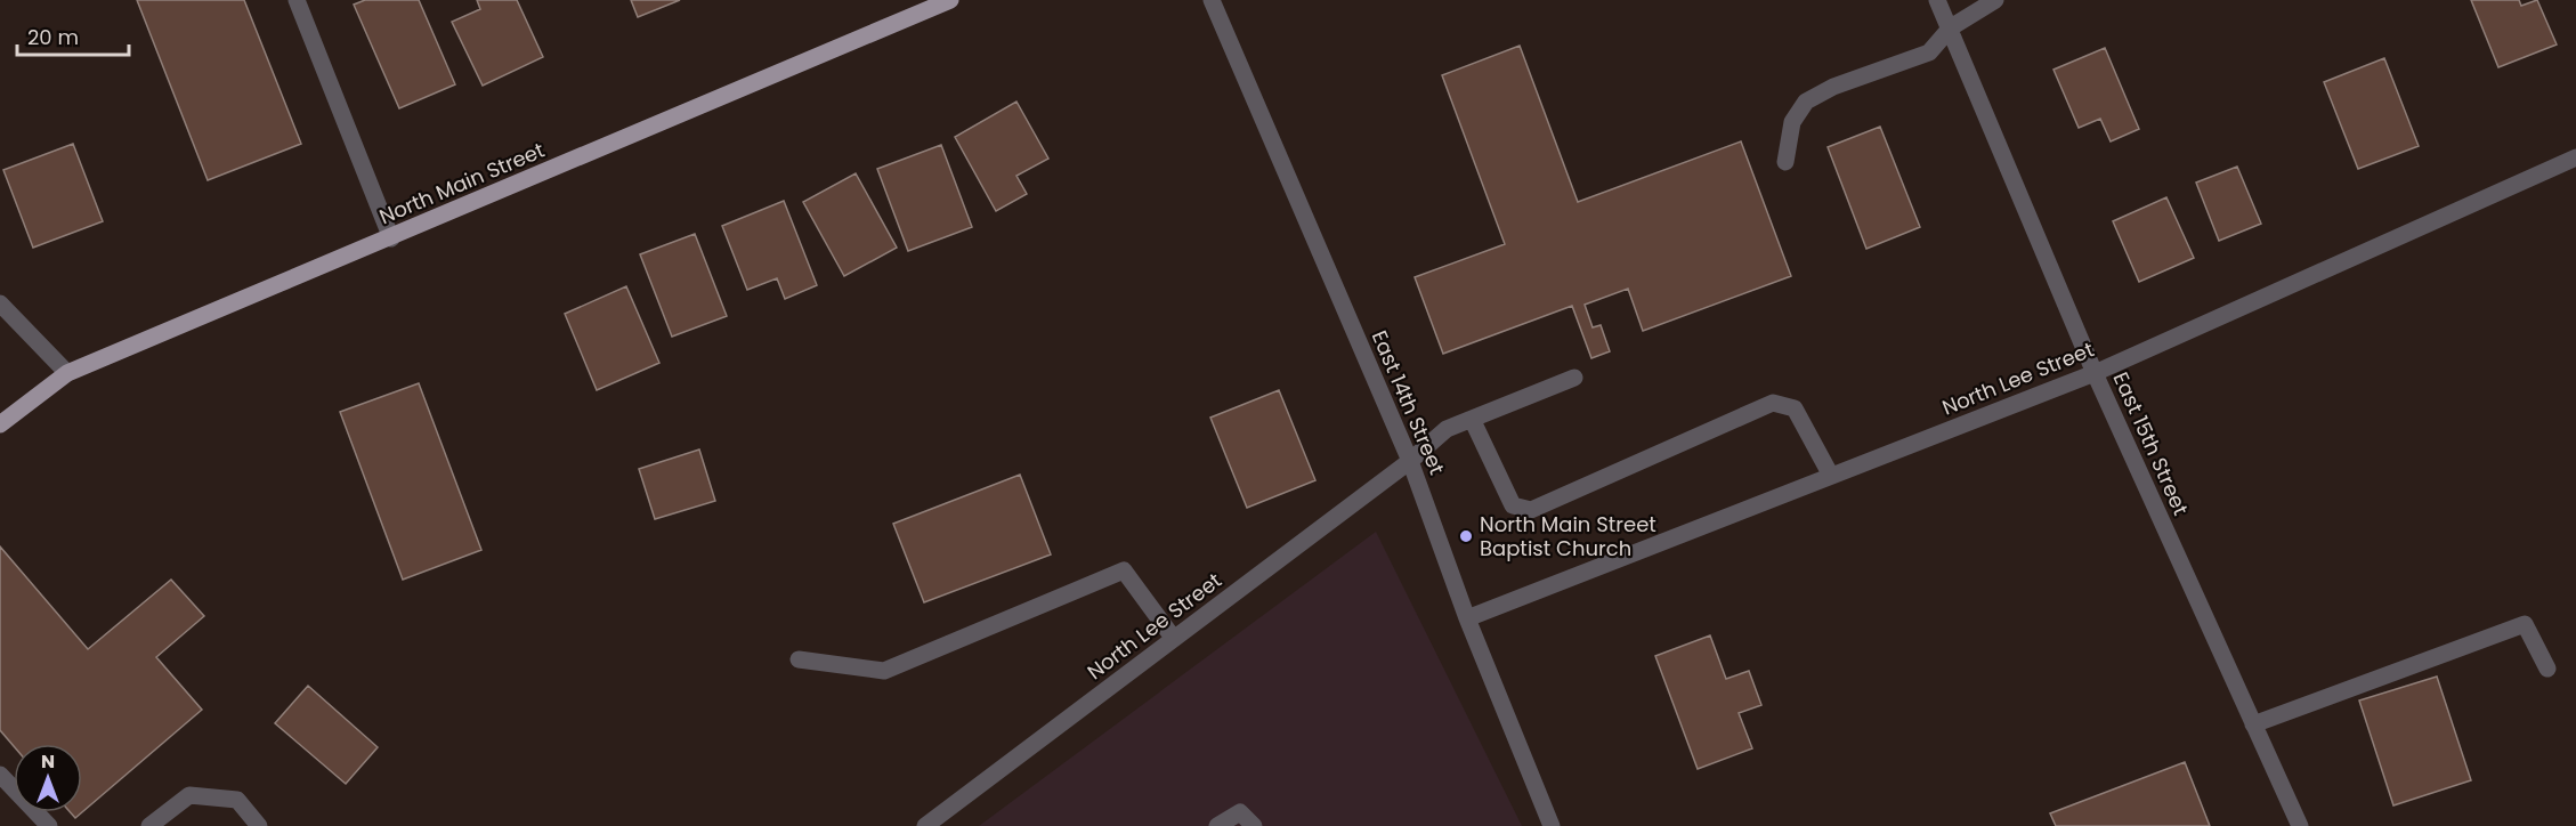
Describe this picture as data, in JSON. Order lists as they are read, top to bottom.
{
  "streets": {
    "main road": ["North Main Street"],
    "street": ["North Lee Street", "East 14th Street", "East 15th Street"]
  },
  "crossings": [
    ["North Lee Street", "East 14th Street"],
    ["North Lee Street", "East 15th Street"]
  ],
  "places": ["North Main Street Baptist Church"],
  "scale_bar": "20 m",
  "north": "top"
}
